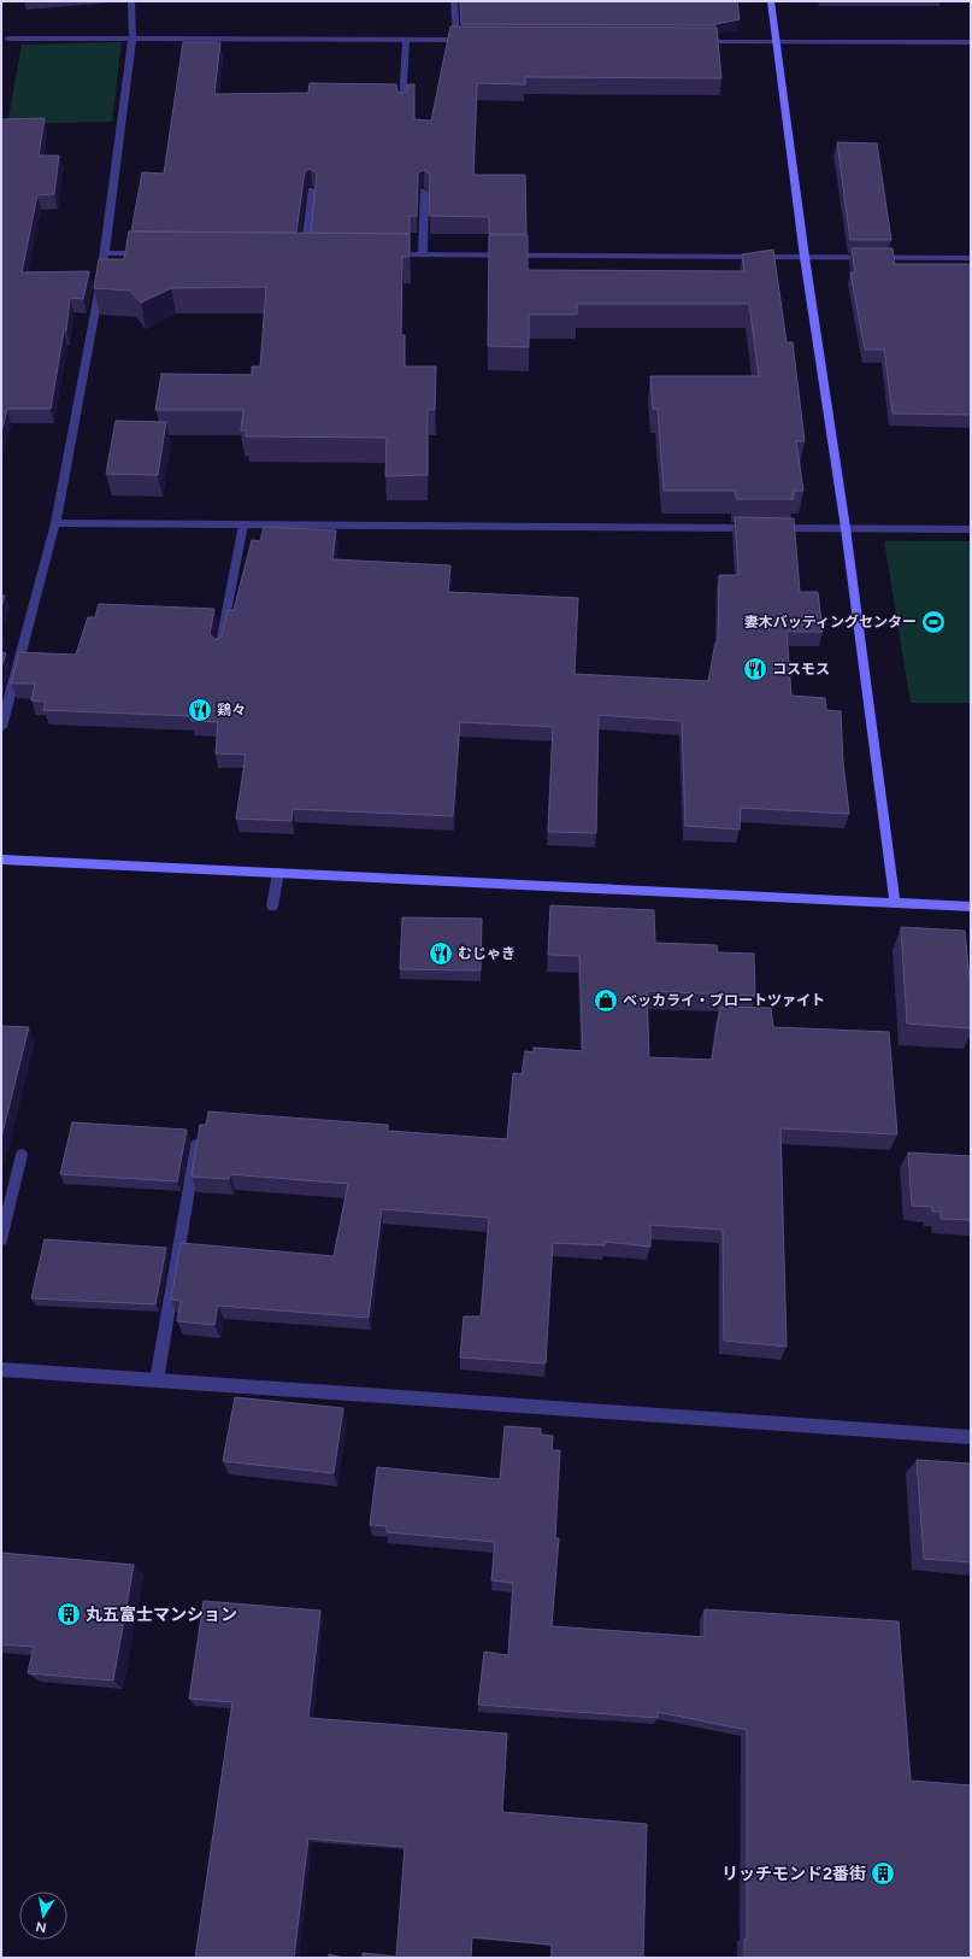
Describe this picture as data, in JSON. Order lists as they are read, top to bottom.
{
  "places": {
    "sports": ["妻木バッティングセンター"],
    "restaurant": ["コスモス", "鶏々", "むじゃき"],
    "shop": ["ベッカライ・ブロートツァイト"],
    "building": ["丸五富士マンション", "リッチモンド2番街"]
  },
  "north": "bottom"
}
